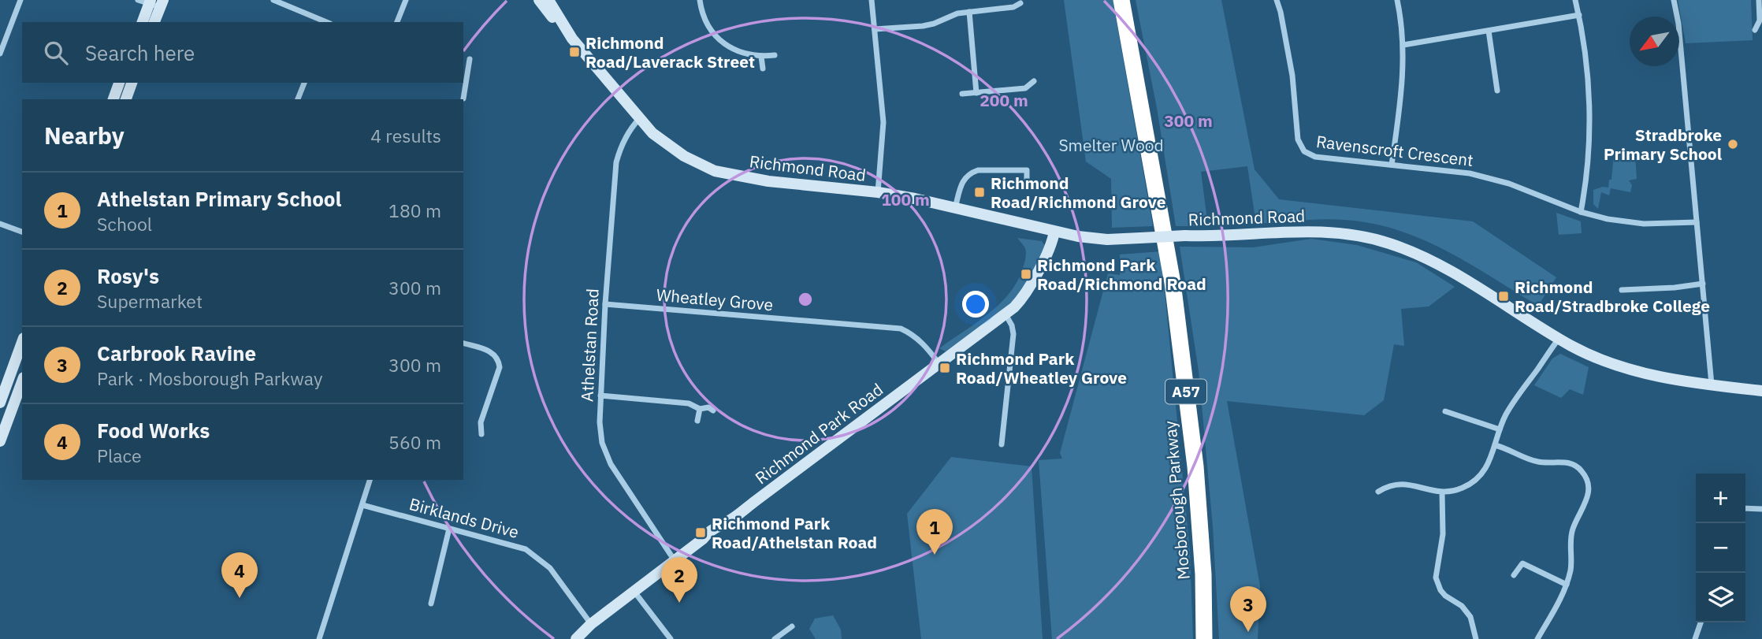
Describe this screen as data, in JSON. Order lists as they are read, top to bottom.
{
  "streets": {
    "highway": ["A57", "Mosborough Parkway"],
    "main road": ["Richmond Road", "Richmond Park Road"],
    "street": [
      "Ravenscroft Crescent",
      "Wheatley Grove",
      "Athelstan Road",
      "Birklands Drive"
    ]
  },
  "crossings": [
    ["Richmond Road", "Athelstan Road"],
    ["Richmond Road", "Richmond Park Road"],
    ["Wheatley Grove", "Athelstan Road"],
    ["Wheatley Grove", "Richmond Park Road"],
    ["Athelstan Road", "Richmond Park Road"],
    ["Richmond Park Road", "Birklands Drive"]
  ],
  "parks": ["Smelter Wood"],
  "places": {
    "transit": [
      "Richmond Road/Laverack Street",
      "Richmond Road/Richmond Grove",
      "Richmond Park Road/Richmond Road",
      "Richmond Road/Stradbroke College",
      "Richmond Park Road/Wheatley Grove",
      "Richmond Park Road/Athelstan Road"
    ],
    "other": ["Stradbroke Primary School"]
  },
  "north": "bottom left",
  "page": {
    "search": "Search here",
    "heading": ["Nearby", "4 results"],
    "list": [
      {
        "mark": "1",
        "name": "Athelstan Primary School",
        "note": "School",
        "value": "180 m"
      },
      {
        "mark": "2",
        "name": "Rosy's",
        "note": "Supermarket",
        "value": "300 m"
      },
      {
        "mark": "3",
        "name": "Carbrook Ravine",
        "note": "Park · Mosborough Parkway",
        "value": "300 m"
      },
      {
        "mark": "4",
        "name": "Food Works",
        "note": "Place",
        "value": "560 m"
      }
    ],
    "map_buttons": ["+", "−"],
    "pins": [
      "1",
      "4",
      "2",
      "3"
    ]
  },
  "rings": ["200 m", "300 m", "100 m"]
}
